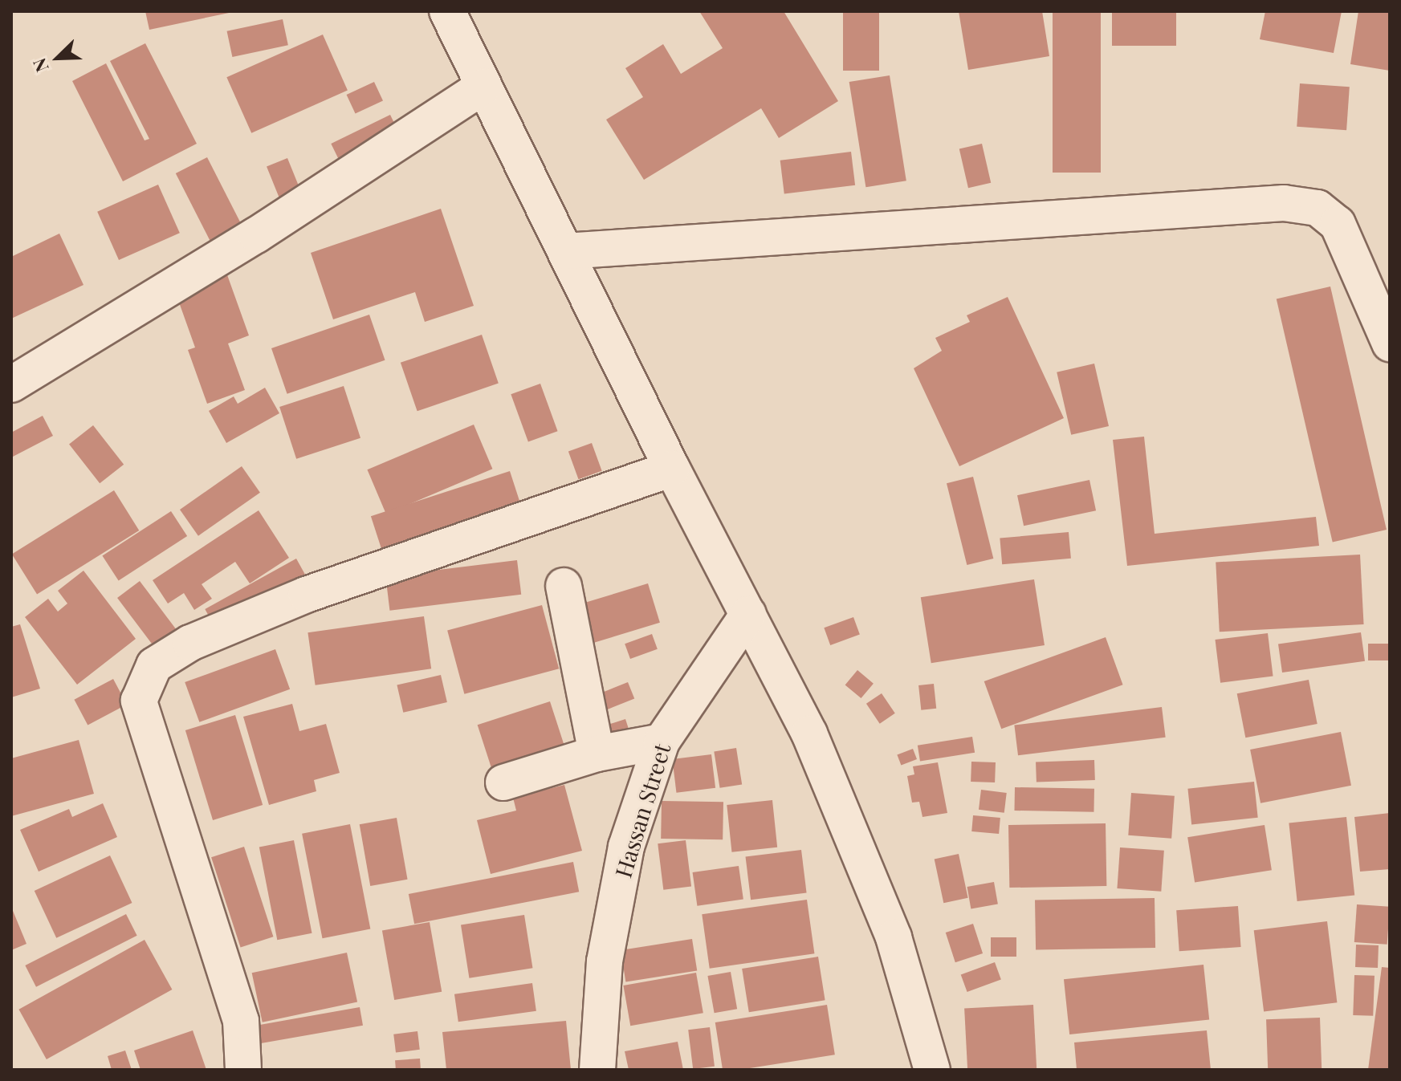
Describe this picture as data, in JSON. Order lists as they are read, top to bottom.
{
  "streets": {
    "street": ["Hassan Street"]
  },
  "north": "bottom left"
}
